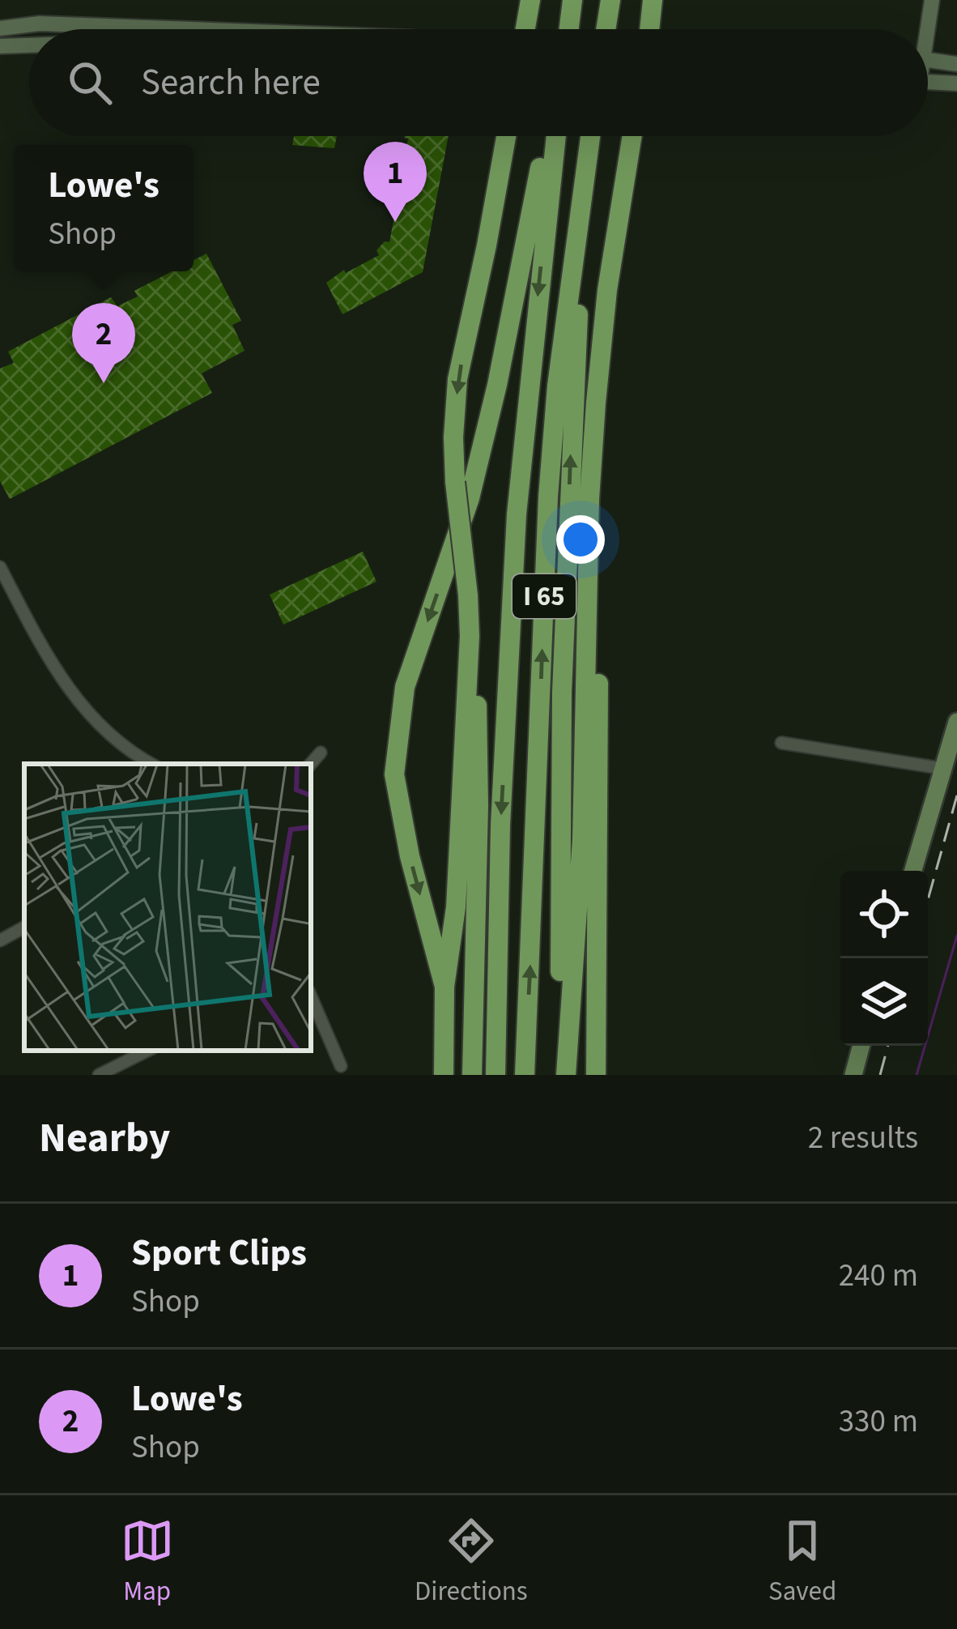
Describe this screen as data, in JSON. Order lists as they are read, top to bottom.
{
  "streets": {
    "highway": ["I 65"]
  },
  "page": {
    "search": "Search here",
    "pins": ["1", "2"],
    "popup": ["Lowe's", "Shop"],
    "heading": ["Nearby", "2 results"],
    "list": [
      {
        "mark": "1",
        "name": "Sport Clips",
        "note": "Shop",
        "value": "240 m"
      },
      {
        "mark": "2",
        "name": "Lowe's",
        "note": "Shop",
        "value": "330 m"
      }
    ],
    "nav": ["Map", "Directions", "Saved"]
  }
}
